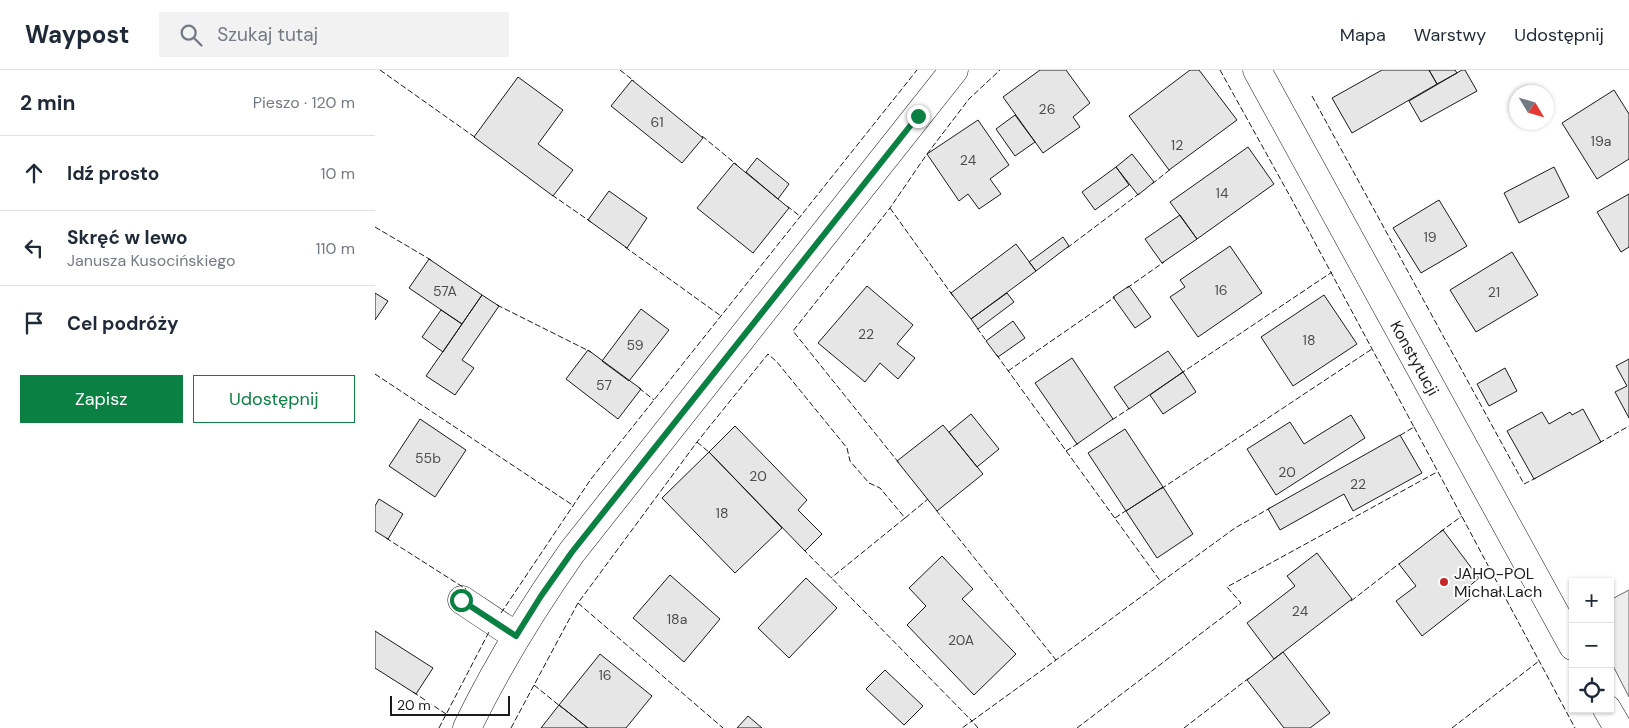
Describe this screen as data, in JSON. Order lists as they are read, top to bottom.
{
  "streets": {
    "street": ["Konstytucji"]
  },
  "places": ["JAHO-POL Michał Lach"],
  "house_numbers": [
    "26",
    "61",
    "19a",
    "12",
    "24",
    "14",
    "19",
    "16",
    "57A",
    "21",
    "22",
    "18",
    "59",
    "57",
    "55b",
    "20",
    "20",
    "22",
    "18",
    "24",
    "18a",
    "20A",
    "16"
  ],
  "scale_bar": "20 m",
  "north": "bottom right",
  "page": {
    "header": "Waypost",
    "search": "Szukaj tutaj",
    "nav": ["Mapa", "Warstwy", "Udostępnij"],
    "heading": ["2 min", "Pieszo · 120 m"],
    "list": [
      ["Idź prosto", "10 m"],
      ["Skręć w lewo", "Janusza Kusocińskiego", "110 m"],
      "Cel podróży"
    ],
    "buttons": ["Zapisz", "Udostępnij"],
    "map_buttons": ["+", "−"],
    "scale": "20 m"
  }
}
